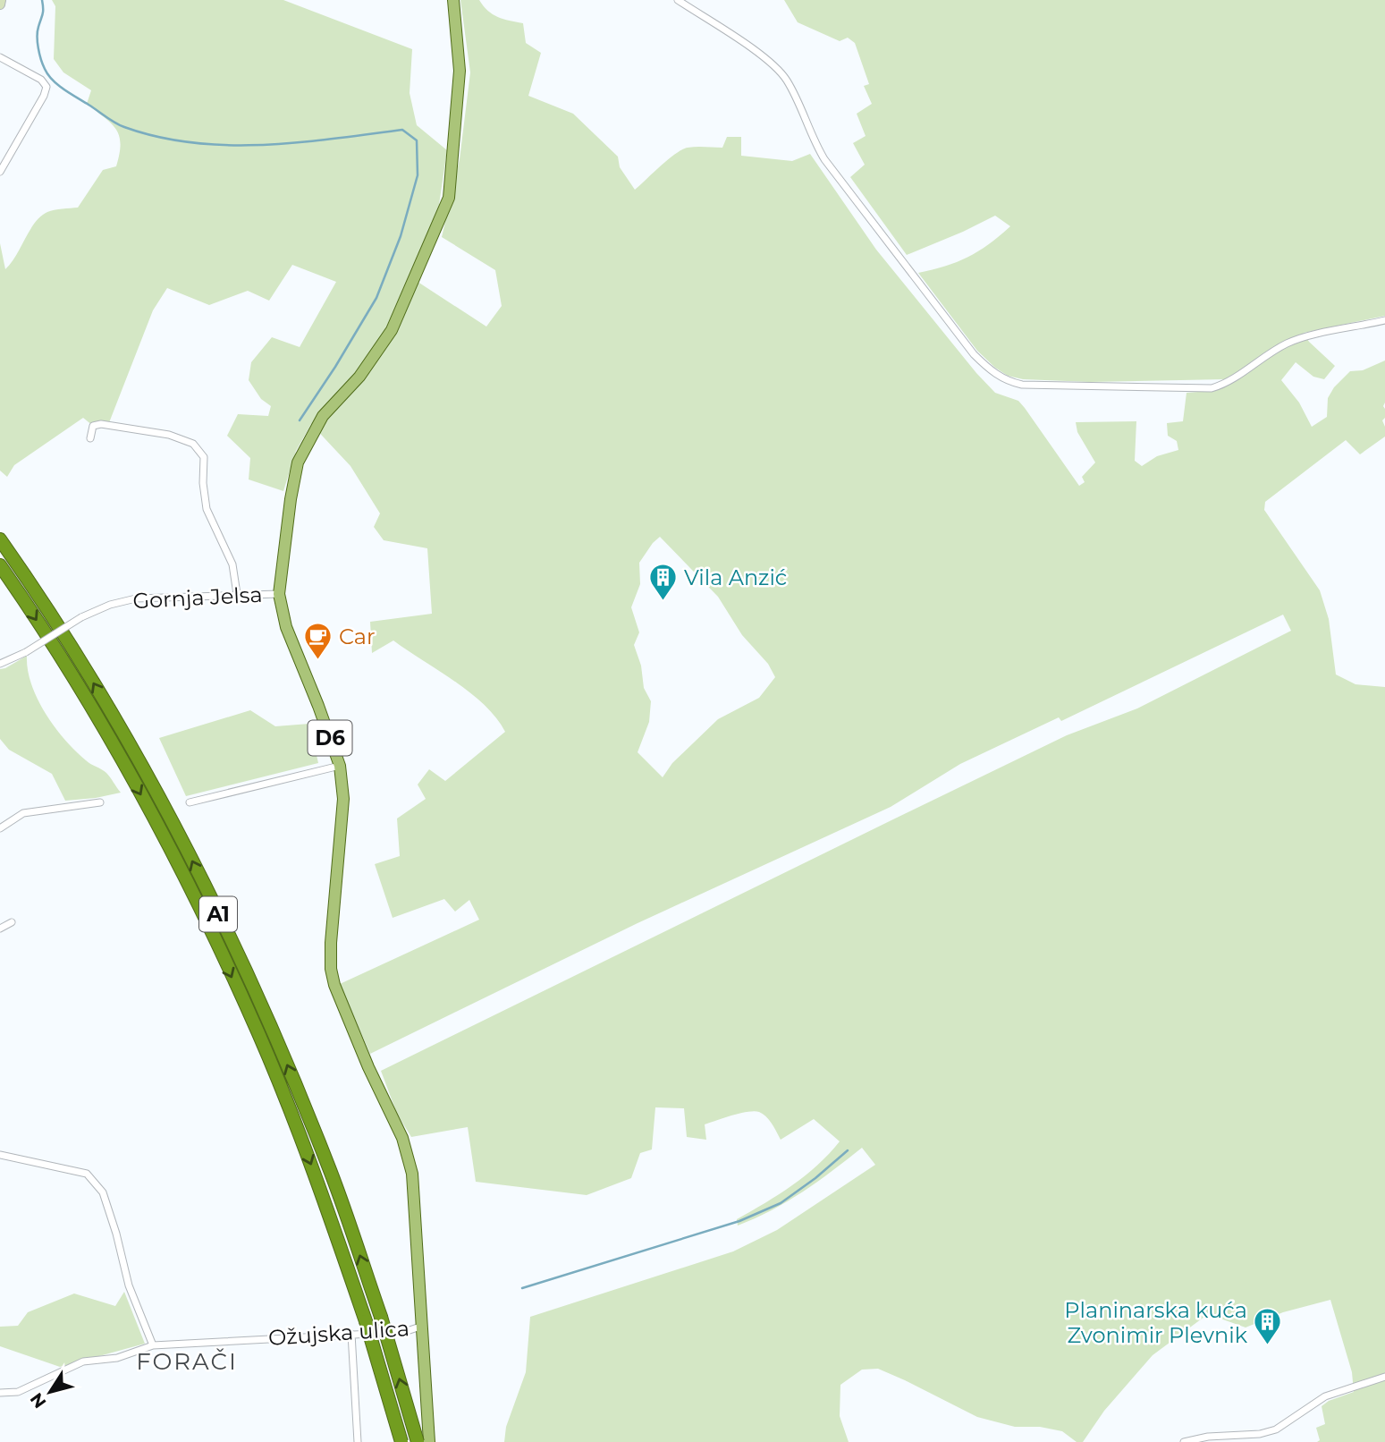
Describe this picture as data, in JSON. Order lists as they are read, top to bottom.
{
  "streets": {
    "highway": ["A1"],
    "main road": ["D6"],
    "street": ["Gornja Jelsa", "Ožujska ulica"]
  },
  "crossings": [
    ["Gornja Jelsa", "D6"],
    ["D6", "Ožujska ulica"]
  ],
  "districts": ["FORAČI"],
  "places": {
    "building": ["Vila Anzić", "Planinarska kuća Zvonimir Plevnik"],
    "cafe": ["Car"]
  },
  "north": "bottom left"
}
